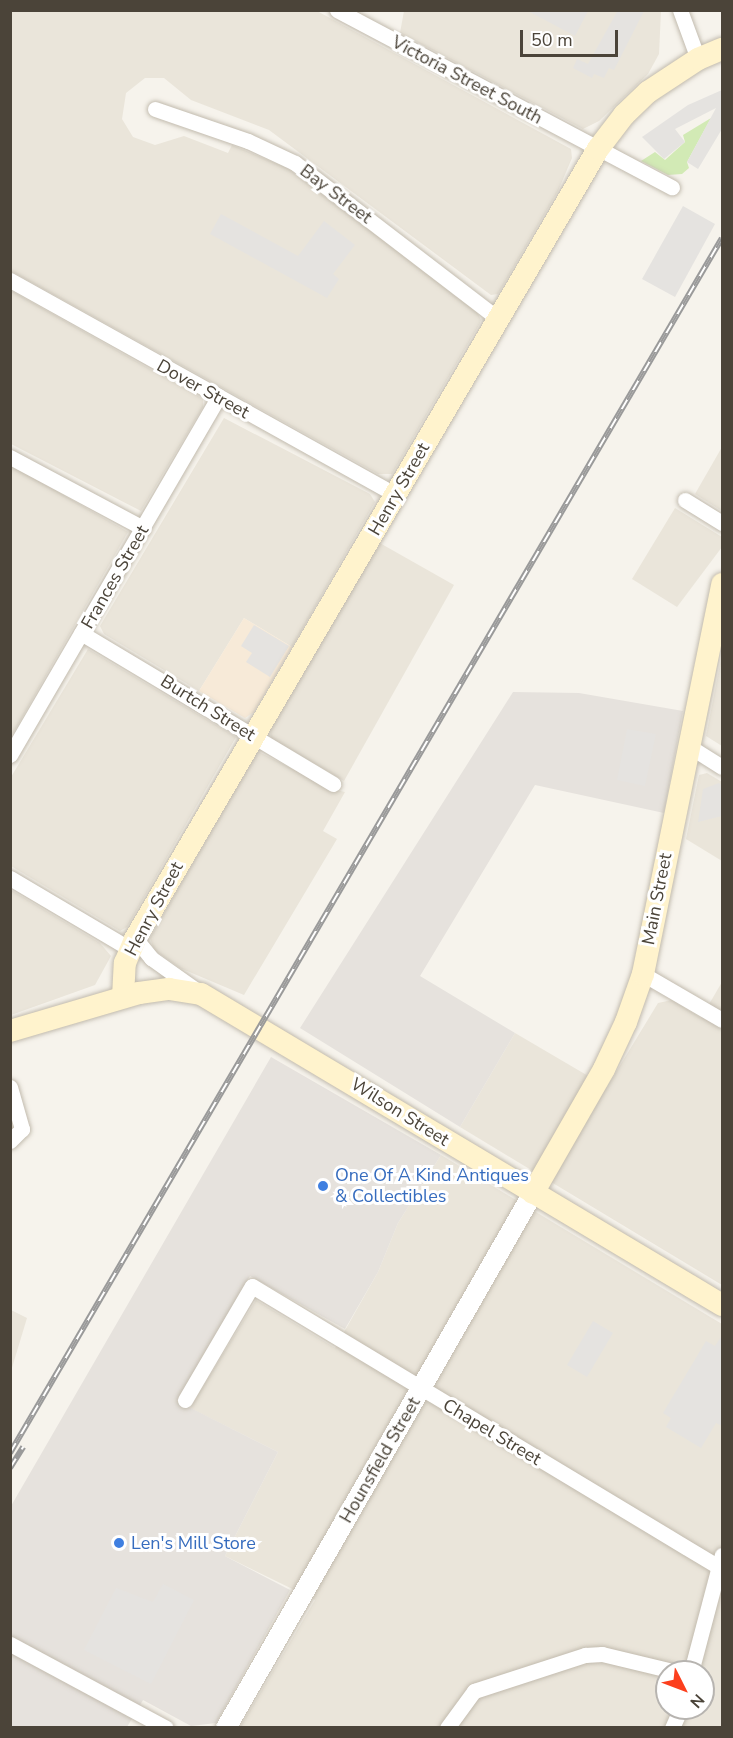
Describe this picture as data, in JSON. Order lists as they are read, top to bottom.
{
  "streets": {
    "main road": ["Henry Street", "Main Street", "Wilson Street"],
    "street": [
      "Victoria Street South",
      "Bay Street",
      "Dover Street",
      "Frances Street",
      "Burtch Street",
      "Chapel Street",
      "Hounsfield Street"
    ]
  },
  "crossings": [
    ["Victoria Street South", "Henry Street"],
    ["Bay Street", "Henry Street"],
    ["Dover Street", "Henry Street"],
    ["Dover Street", "Frances Street"],
    ["Henry Street", "Burtch Street"],
    ["Henry Street", "Wilson Street"],
    ["Frances Street", "Burtch Street"],
    ["Main Street", "Wilson Street"],
    ["Main Street", "Hounsfield Street"],
    ["Wilson Street", "Hounsfield Street"],
    ["Chapel Street", "Hounsfield Street"]
  ],
  "places": ["One Of A Kind Antiques & Collectibles", "Len's Mill Store"],
  "scale_bar": "50 m",
  "north": "bottom right"
}
